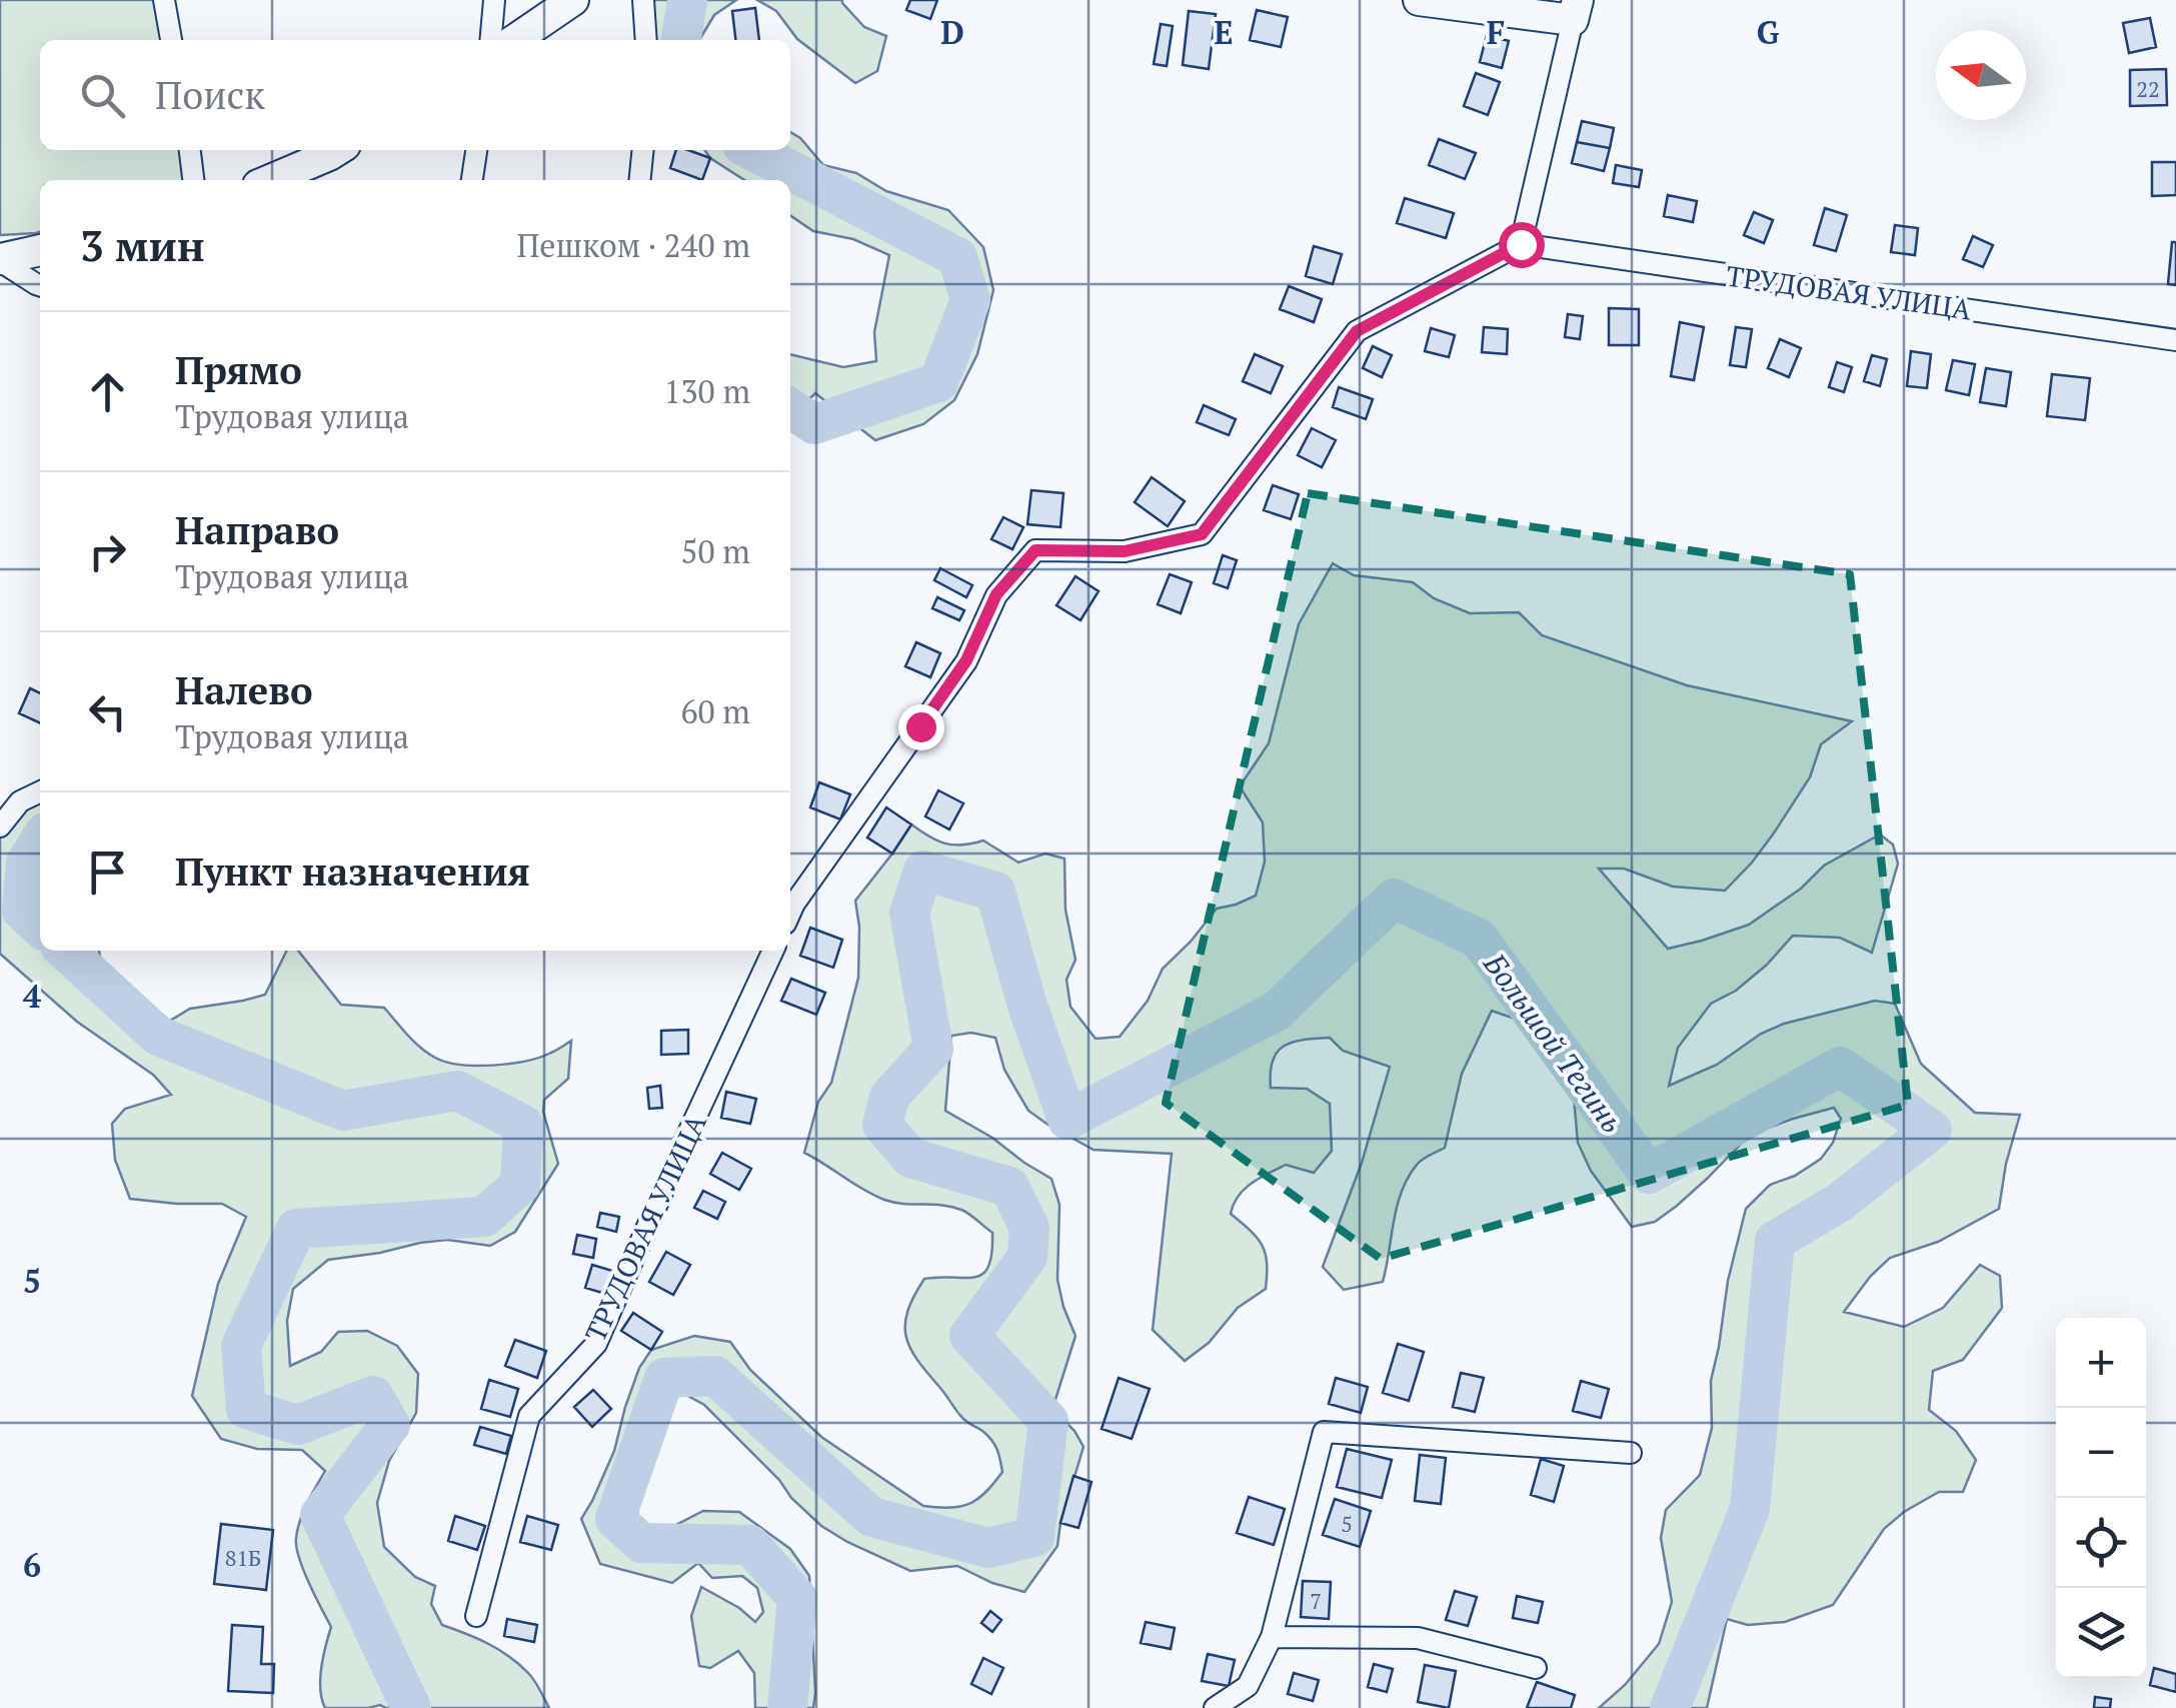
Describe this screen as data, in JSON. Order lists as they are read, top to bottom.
{
  "streets": {
    "street": ["ТРУДОВАЯ УЛИЦА"]
  },
  "water": ["Большой Тегинь"],
  "house_numbers": [
    "22",
    "5",
    "81Б",
    "7"
  ],
  "north": "left",
  "page": {
    "search": "Поиск",
    "heading": ["3 мин", "Пешком · 240 m"],
    "list": [
      ["Прямо", "Трудовая улица", "130 m"],
      ["Направо", "Трудовая улица", "50 m"],
      ["Налево", "Трудовая улица", "60 m"],
      "Пункт назначения"
    ],
    "map_buttons": ["+", "−"]
  },
  "grid": {
    "columns": [
      "D",
      "E",
      "F",
      "G"
    ],
    "rows": ["4", "5", "6"]
  }
}
